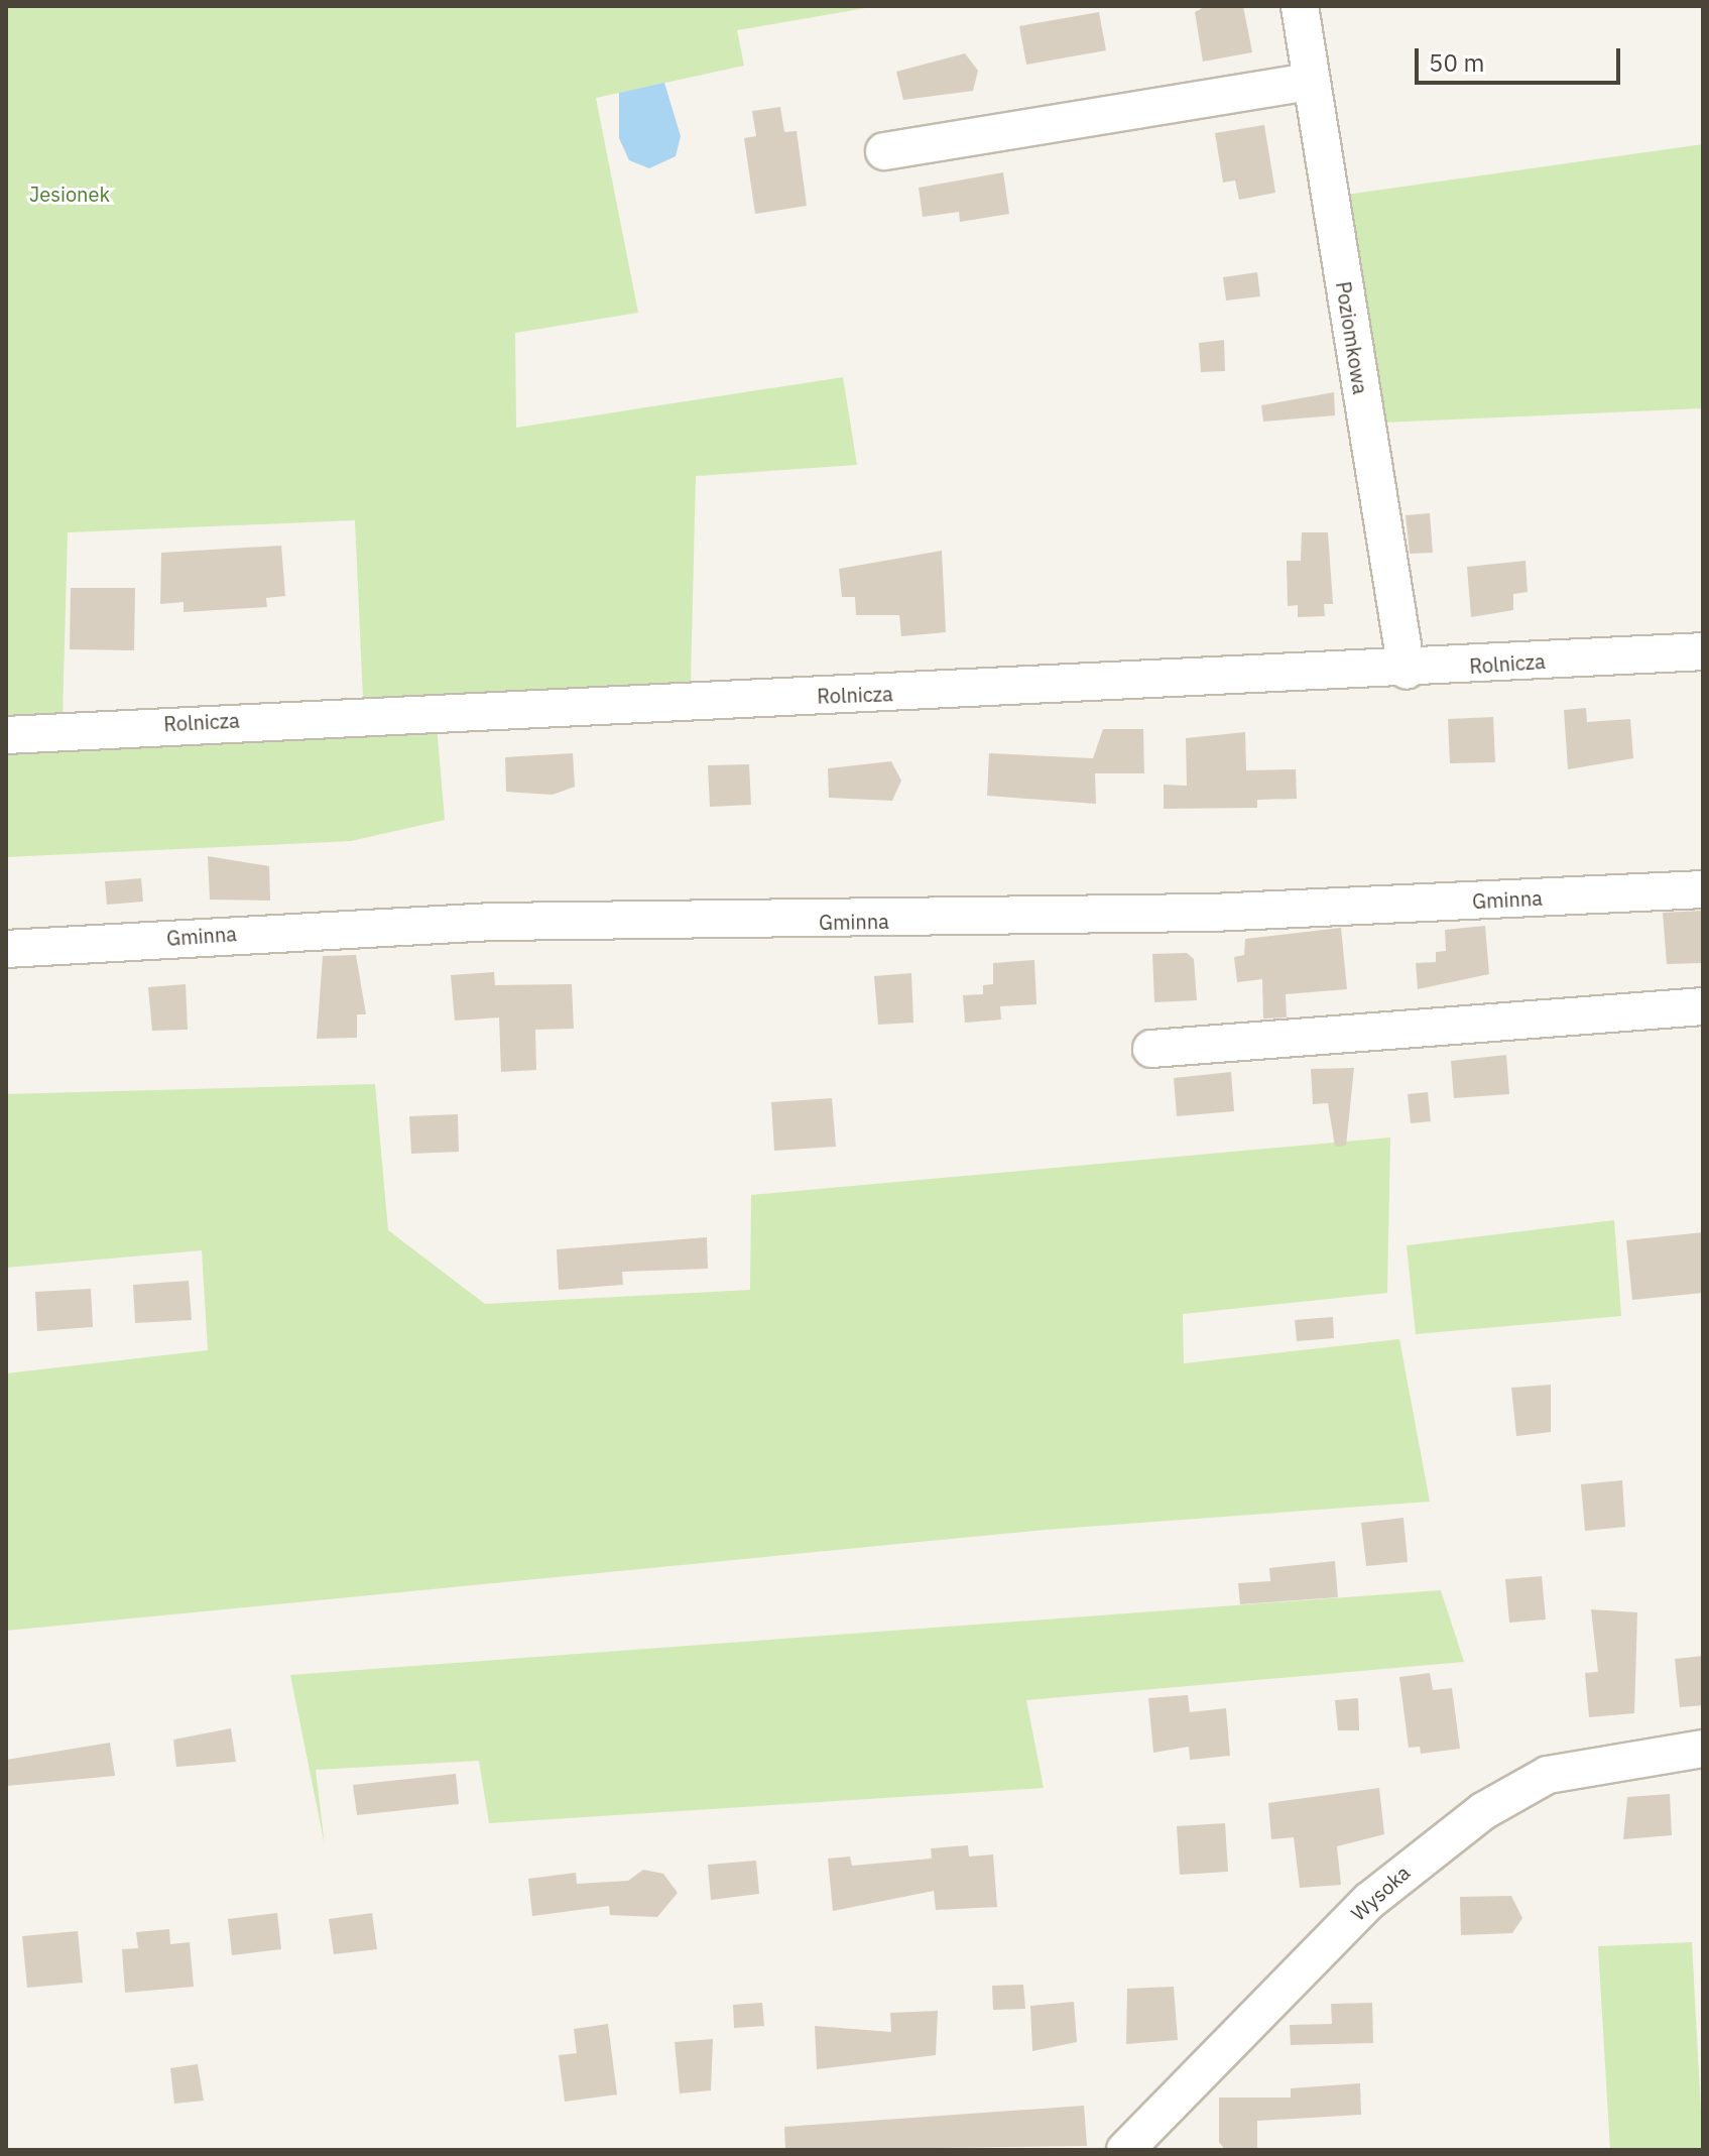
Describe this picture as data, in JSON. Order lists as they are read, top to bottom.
{
  "streets": {
    "street": [
      "Poziomkowa",
      "Rolnicza",
      "Gminna",
      "Wysoka"
    ]
  },
  "crossings": [
    ["Poziomkowa", "Rolnicza"]
  ],
  "parks": ["Jesionek"],
  "scale_bar": "50 m"
}
